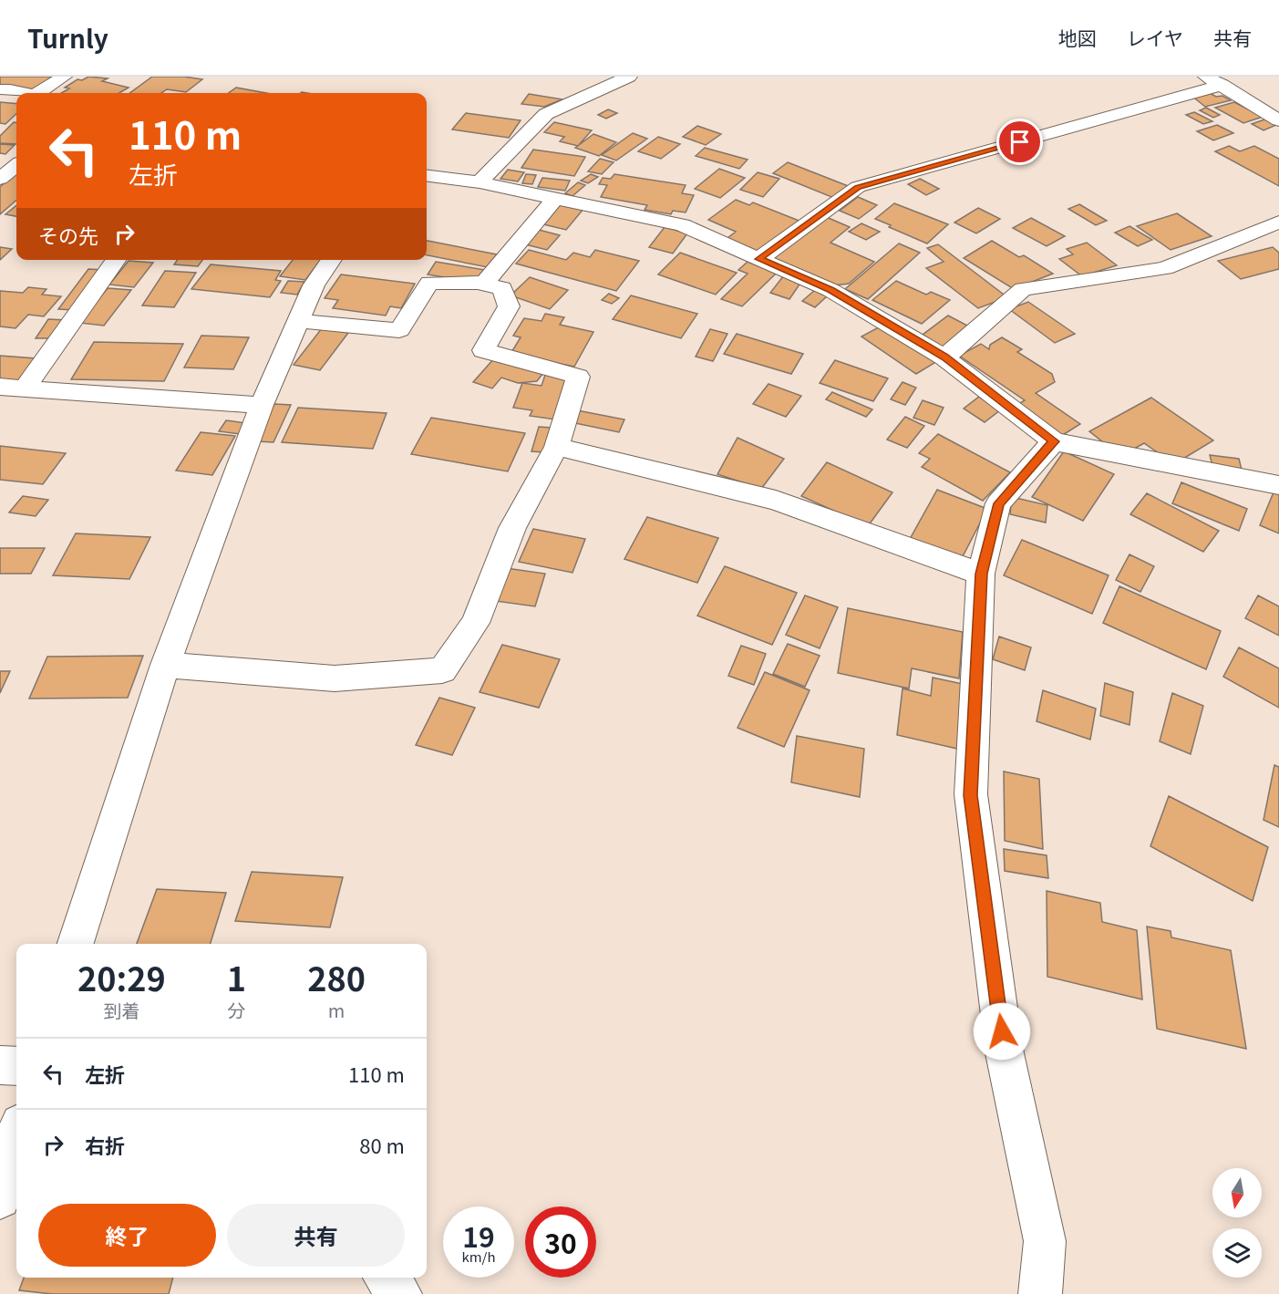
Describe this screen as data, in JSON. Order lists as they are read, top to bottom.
{
  "north": "bottom",
  "page": {
    "header": "Turnly",
    "nav": ["地図", "レイヤ", "共有"],
    "turn": ["110 m", "左折"],
    "then": "その先",
    "eta": [
      "20:29",
      "到着",
      "1",
      "分",
      "280",
      "m"
    ],
    "list": [
      {
        "name": "左折",
        "value": "110 m"
      },
      {
        "name": "右折",
        "value": "80 m"
      }
    ],
    "buttons": ["終了", "共有"],
    "speed": "19 km/h",
    "limit": "30"
  }
}
